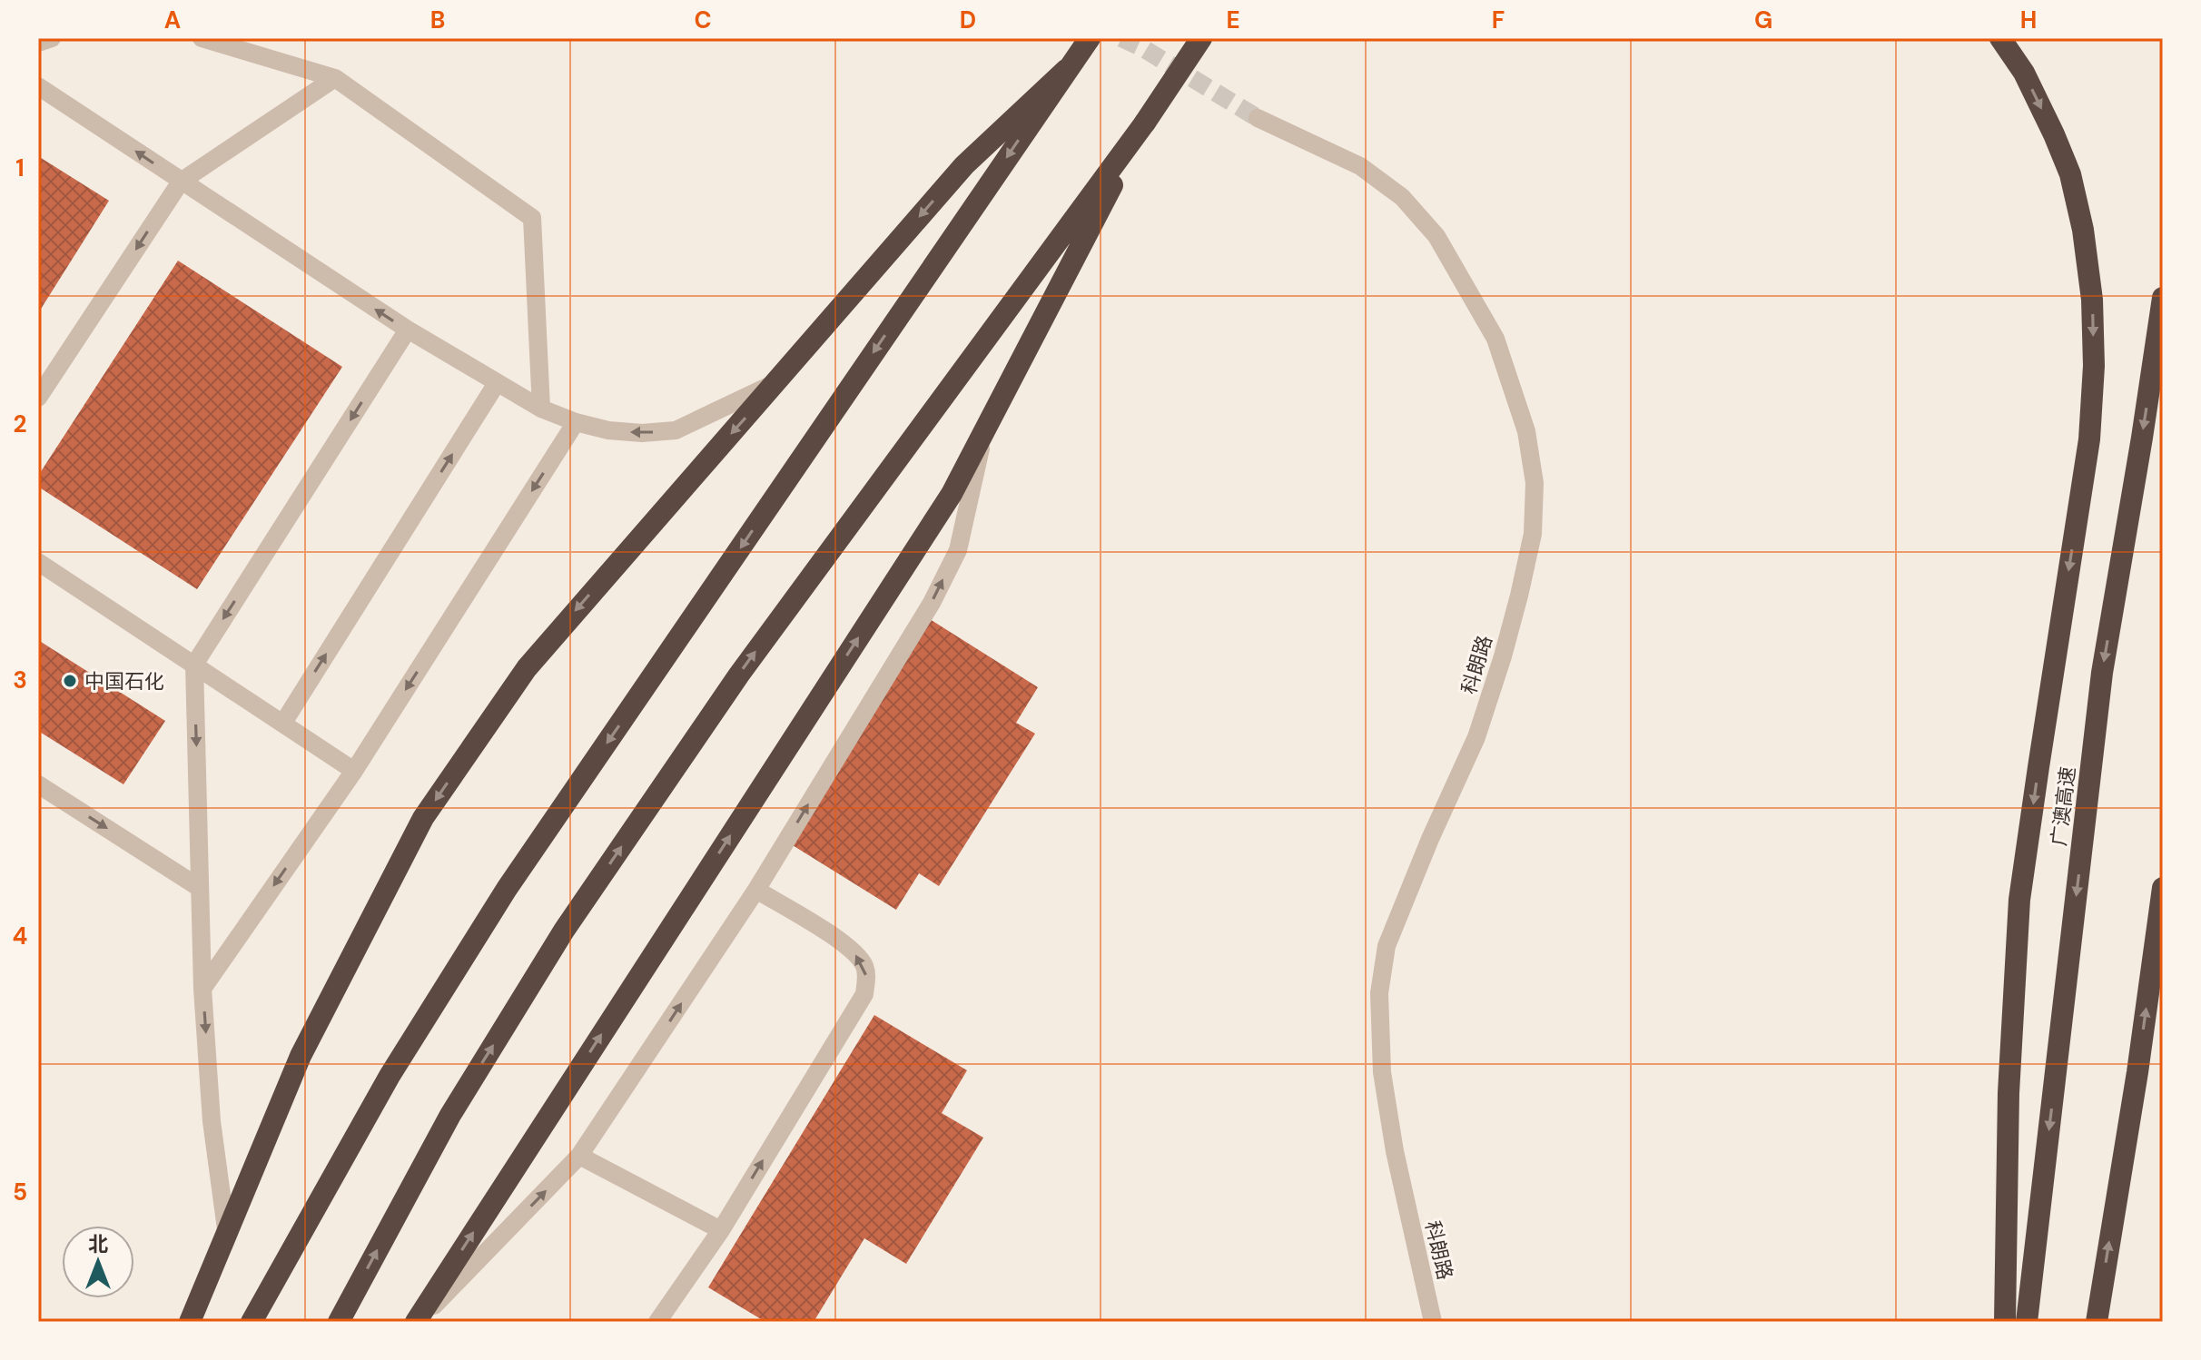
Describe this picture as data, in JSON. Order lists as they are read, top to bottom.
{
  "streets": {
    "highway": ["广澳高速"],
    "street": ["科朗路"]
  },
  "places": ["中国石化"],
  "north": "top",
  "grid": {
    "columns": [
      "A",
      "B",
      "C",
      "D",
      "E",
      "F",
      "G",
      "H"
    ],
    "rows": [
      "1",
      "2",
      "3",
      "4",
      "5"
    ]
  }
}
